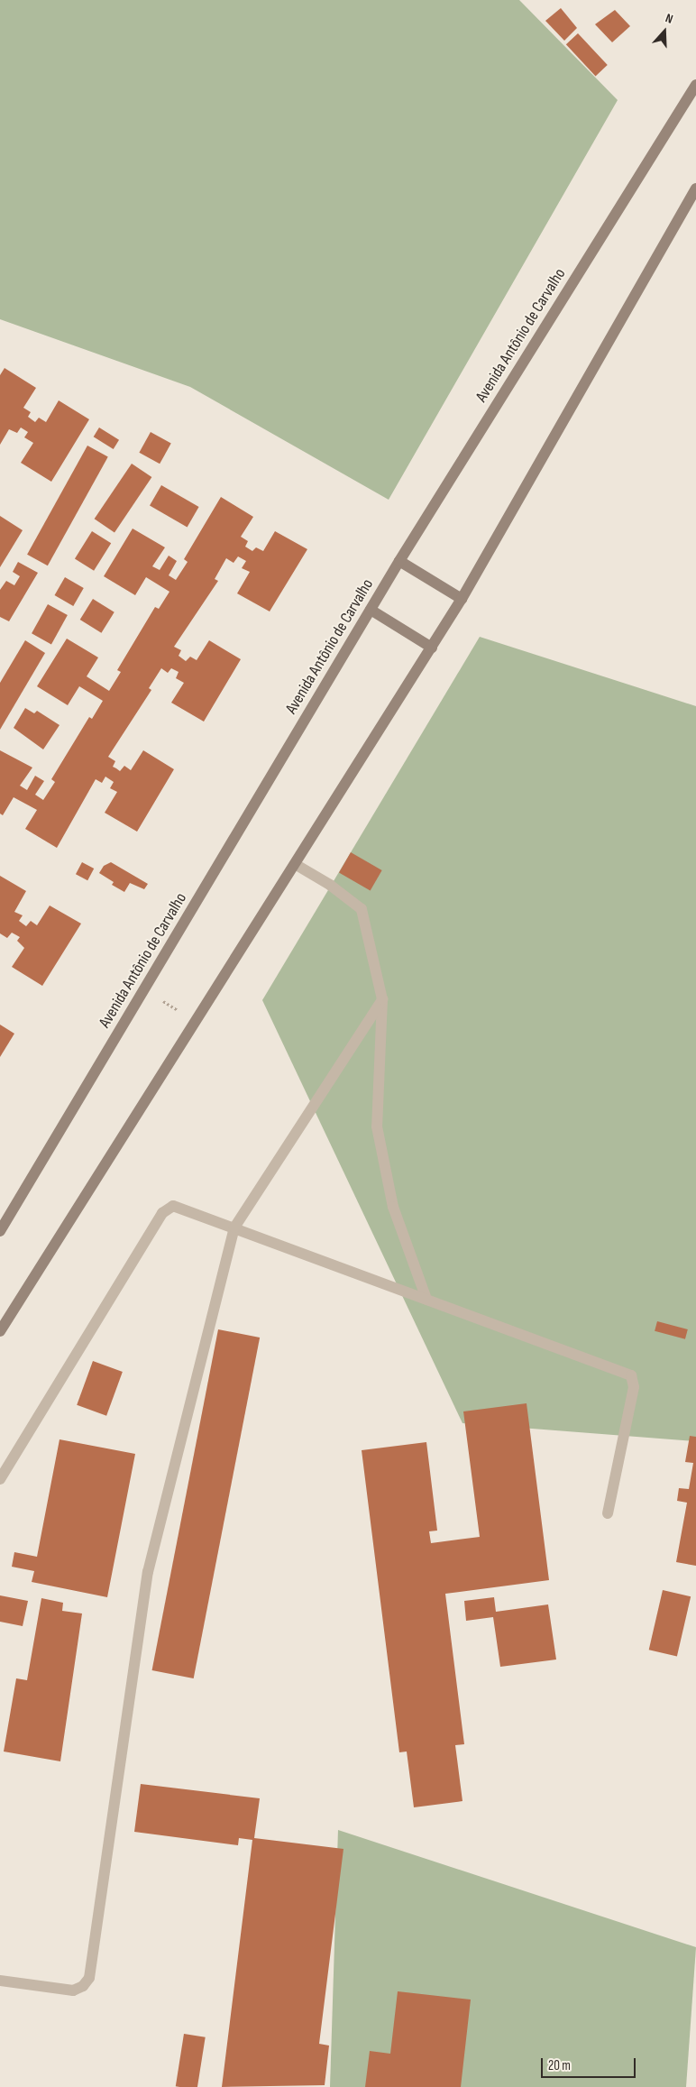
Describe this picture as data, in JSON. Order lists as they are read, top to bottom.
{
  "streets": {
    "main road": ["Avenida Antônio de Carvalho"]
  },
  "scale_bar": "20 m",
  "north": "top"
}
